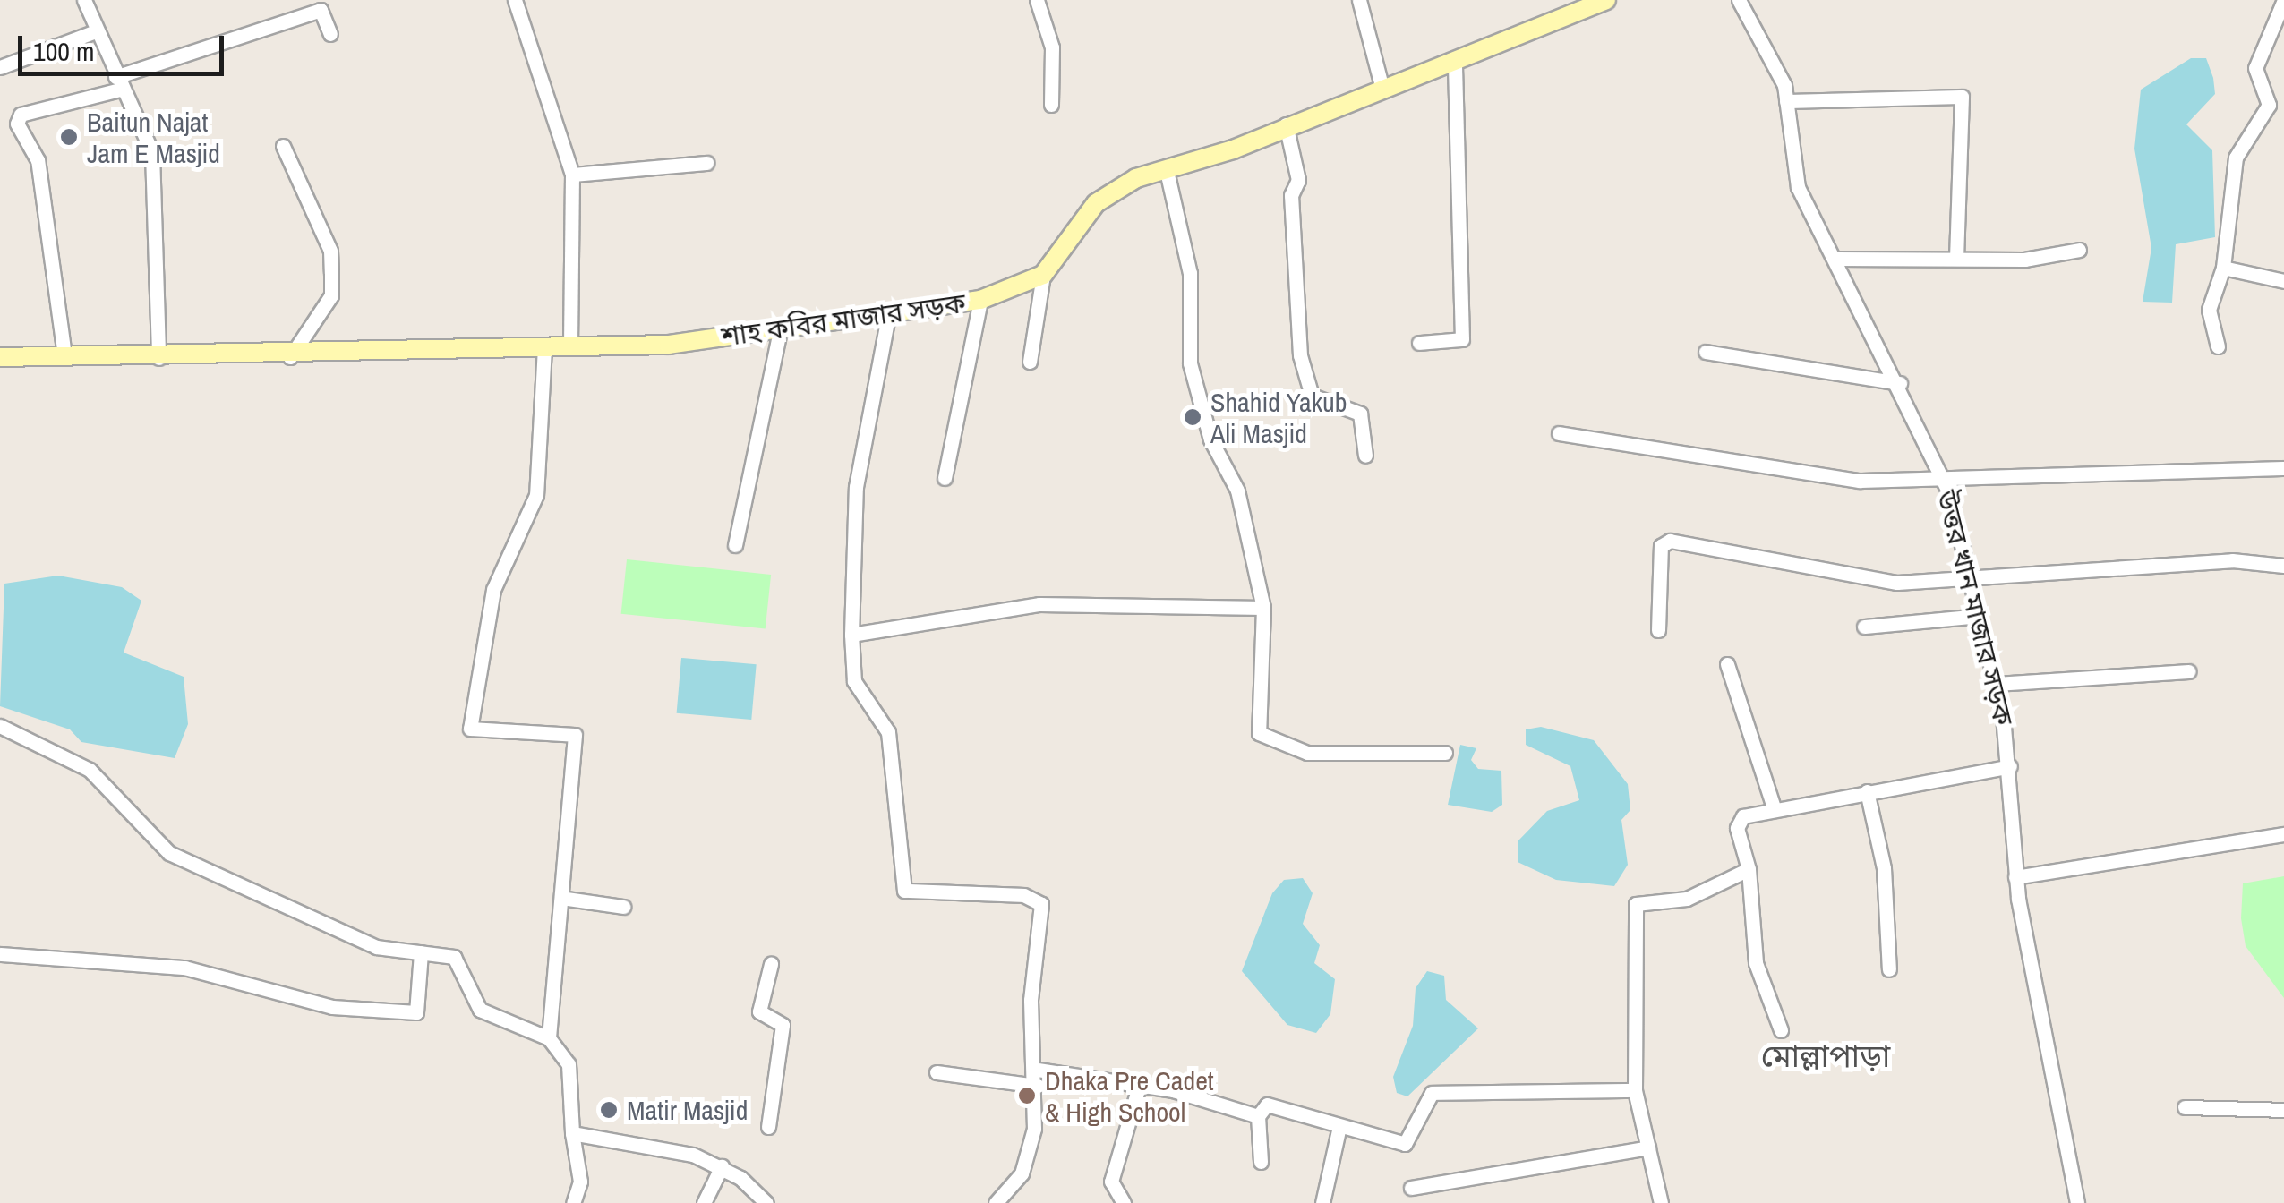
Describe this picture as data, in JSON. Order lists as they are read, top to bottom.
{
  "streets": {
    "main road": ["শাহ কবির মাজার সড়ক"],
    "street": ["উত্তর খান মাজার সড়ক"]
  },
  "districts": ["মোল্লাপাড়া"],
  "places": [
    "Baitun Najat Jam E Masjid",
    "Shahid Yakub Ali Masjid",
    "Dhaka Pre Cadet & High School",
    "Matir Masjid"
  ],
  "scale_bar": "100 m"
}
